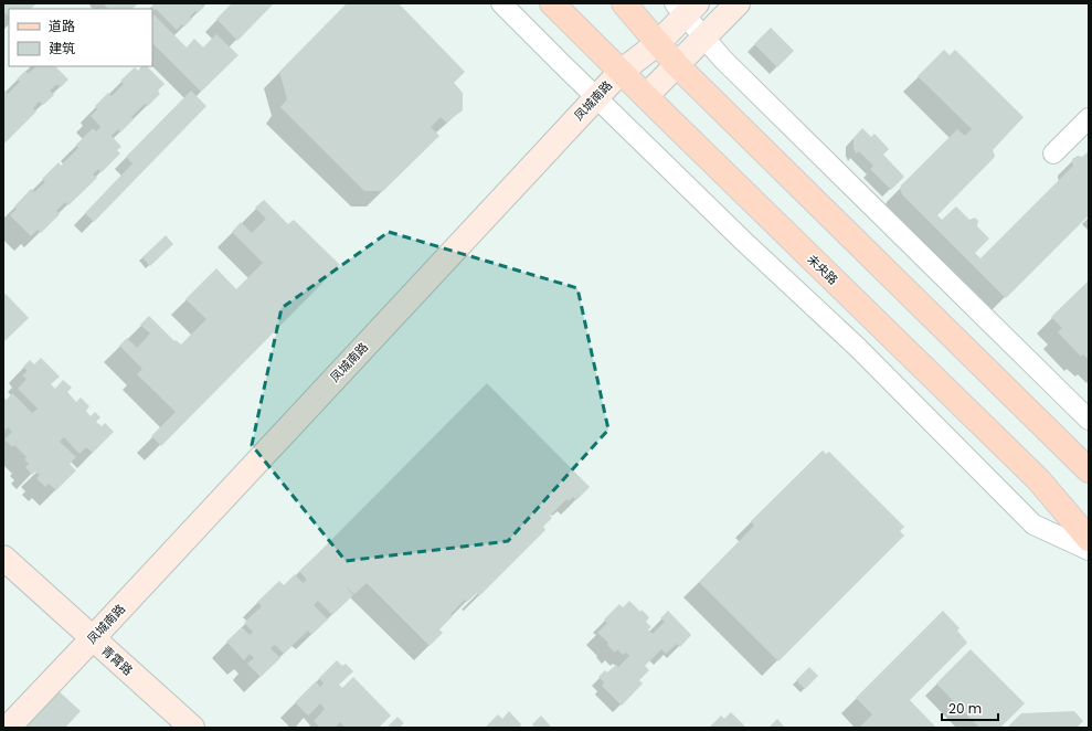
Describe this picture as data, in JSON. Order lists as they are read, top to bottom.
{
  "streets": {
    "main road": ["未央路"],
    "street": ["凤城南路", "青霄路"]
  },
  "crossings": [
    ["凤城南路", "未央路"],
    ["凤城南路", "青霄路"]
  ],
  "legend": ["道路", "建筑"],
  "scale_bar": "20 m"
}
